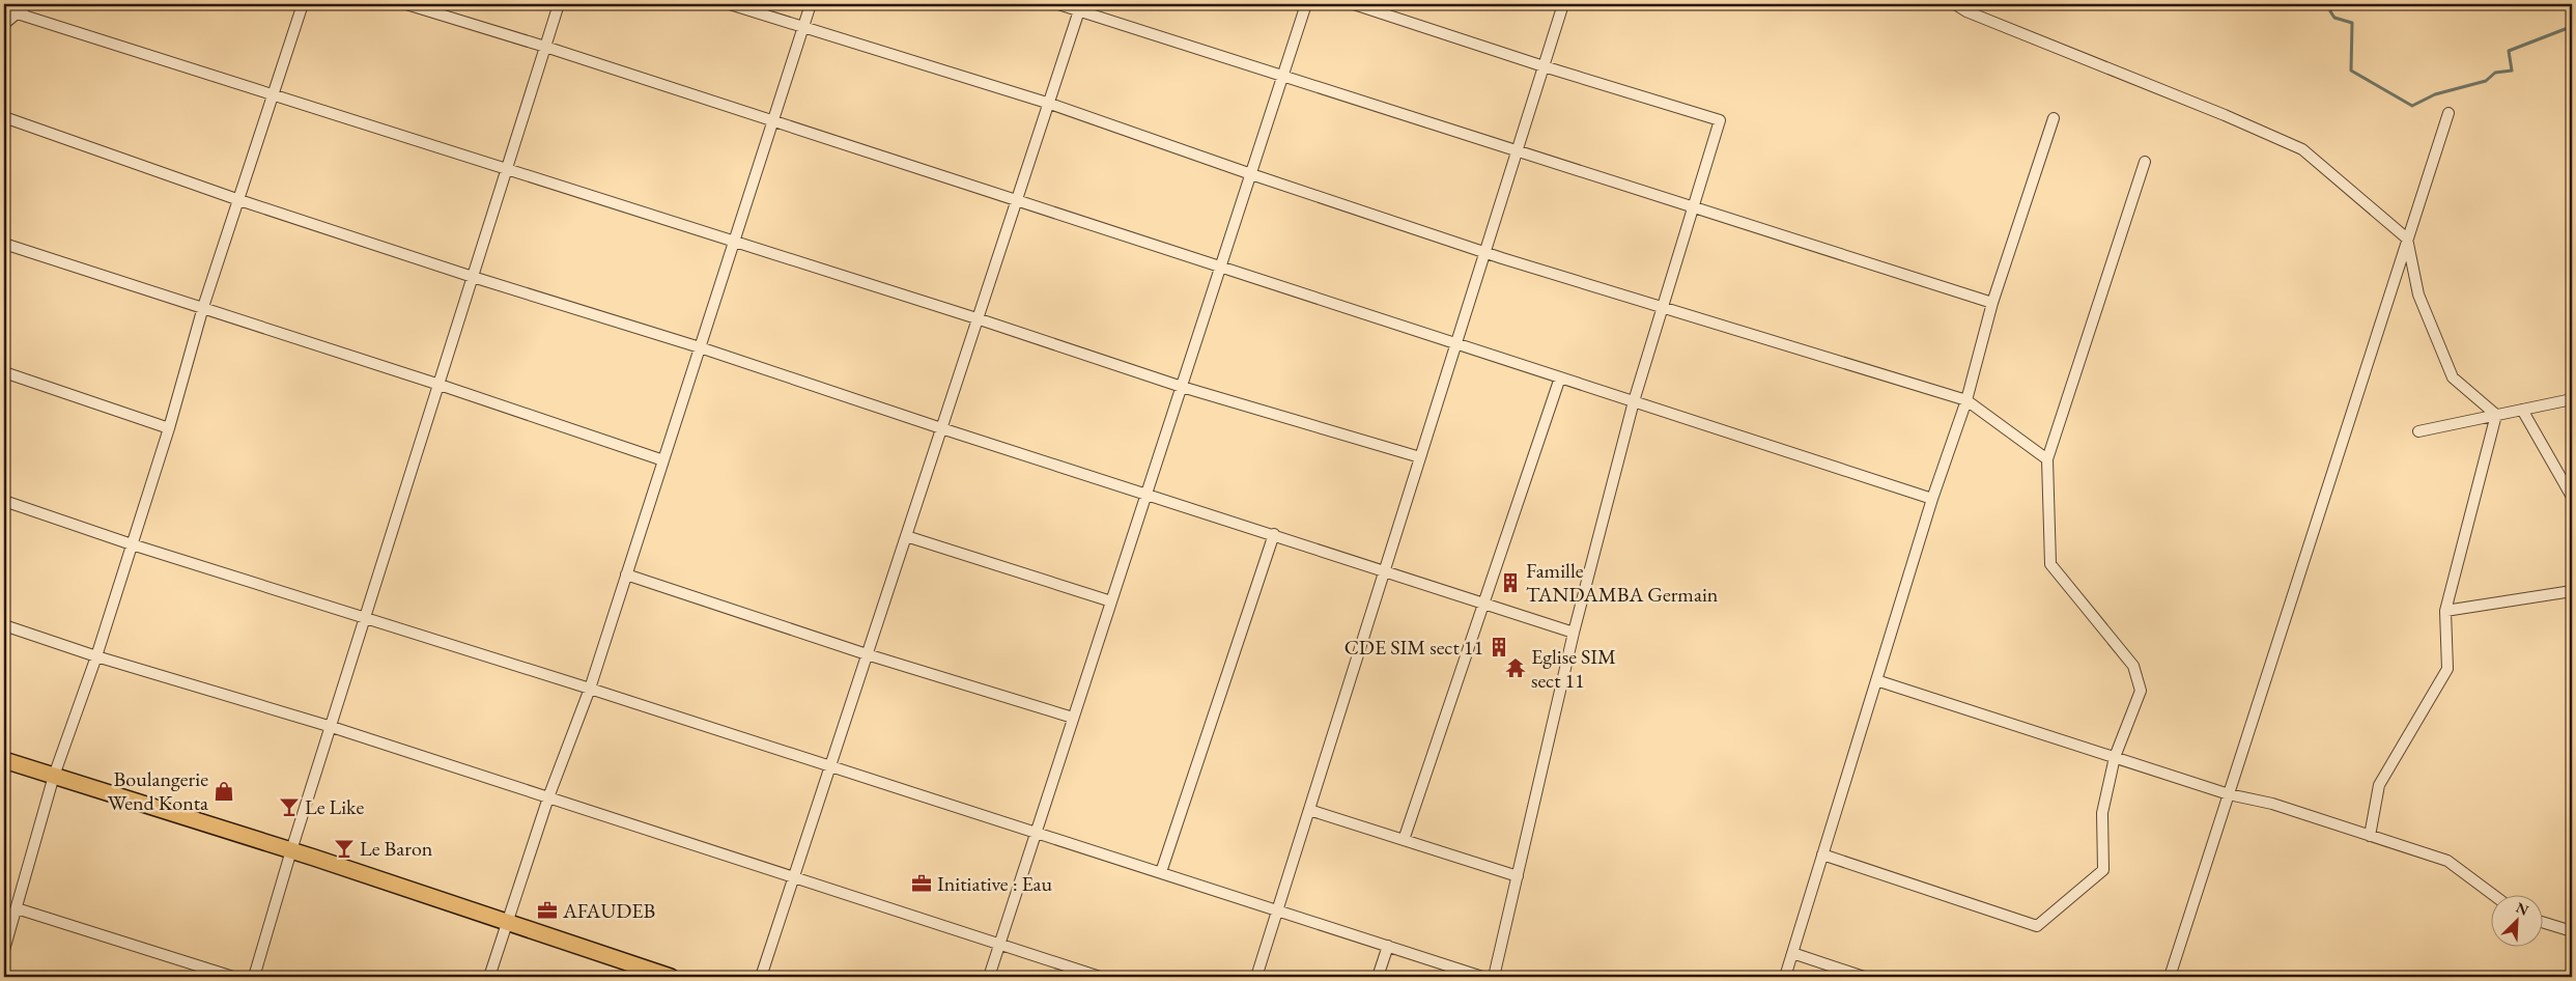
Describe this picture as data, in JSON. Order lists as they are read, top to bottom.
{
  "places": {
    "building": ["Famille TANDAMBA Germain", "CDE SIM sect 11"],
    "temple": ["Eglise SIM sect 11"],
    "shop": ["Boulangerie Wend Konta"],
    "bar": ["Le Like", "Le Baron"],
    "office": ["Initiative : Eau", "AFAUDEB"]
  },
  "north": "top right"
}
